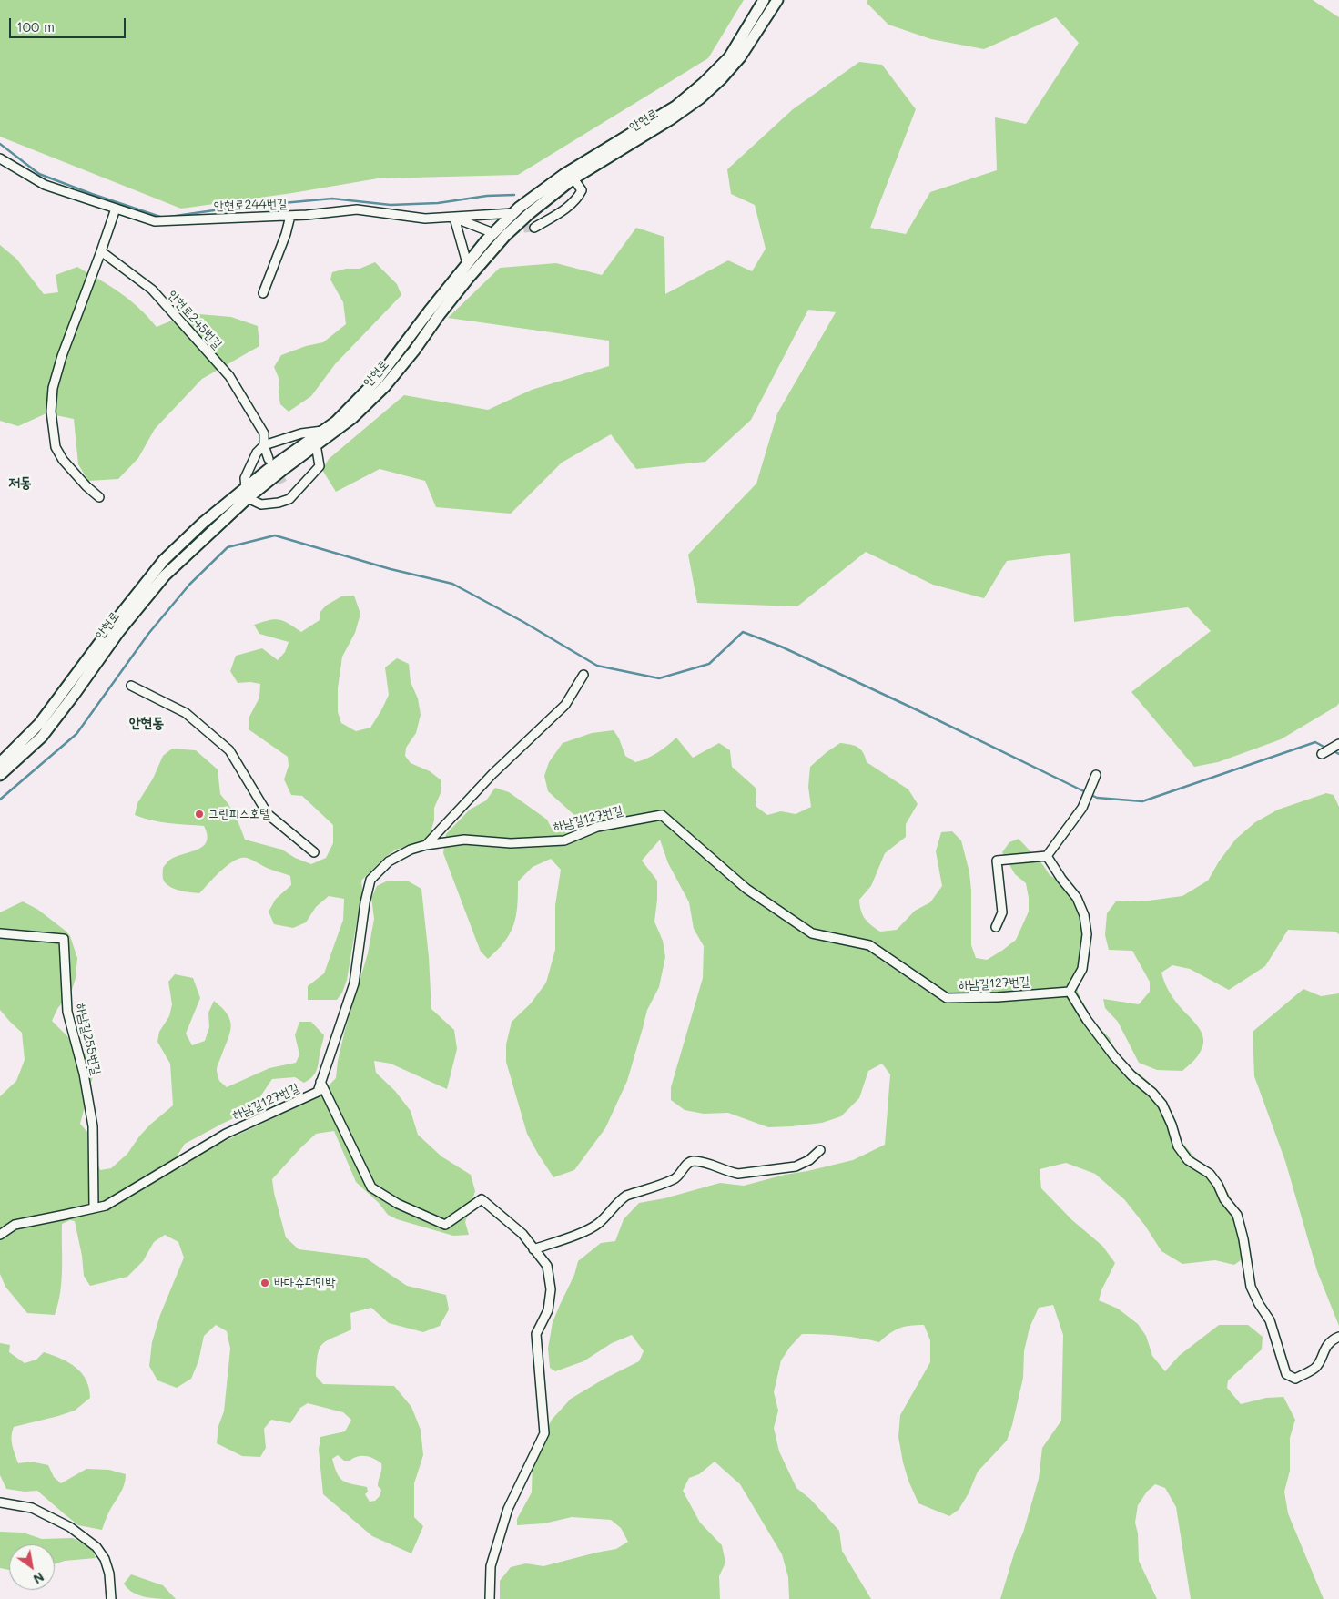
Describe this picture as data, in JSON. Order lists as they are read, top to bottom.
{
  "streets": {
    "street": [
      "안현로",
      "안현로244번길",
      "안현로245번길",
      "하남길127번길",
      "하남길255번길"
    ]
  },
  "crossings": [
    ["안현로", "안현로244번길"],
    ["하남길127번길", "하남길255번길"]
  ],
  "districts": ["저동", "안현동"],
  "places": ["그린피스호텔", "바다슈퍼민박"],
  "scale_bar": "100 m",
  "north": "bottom right"
}
